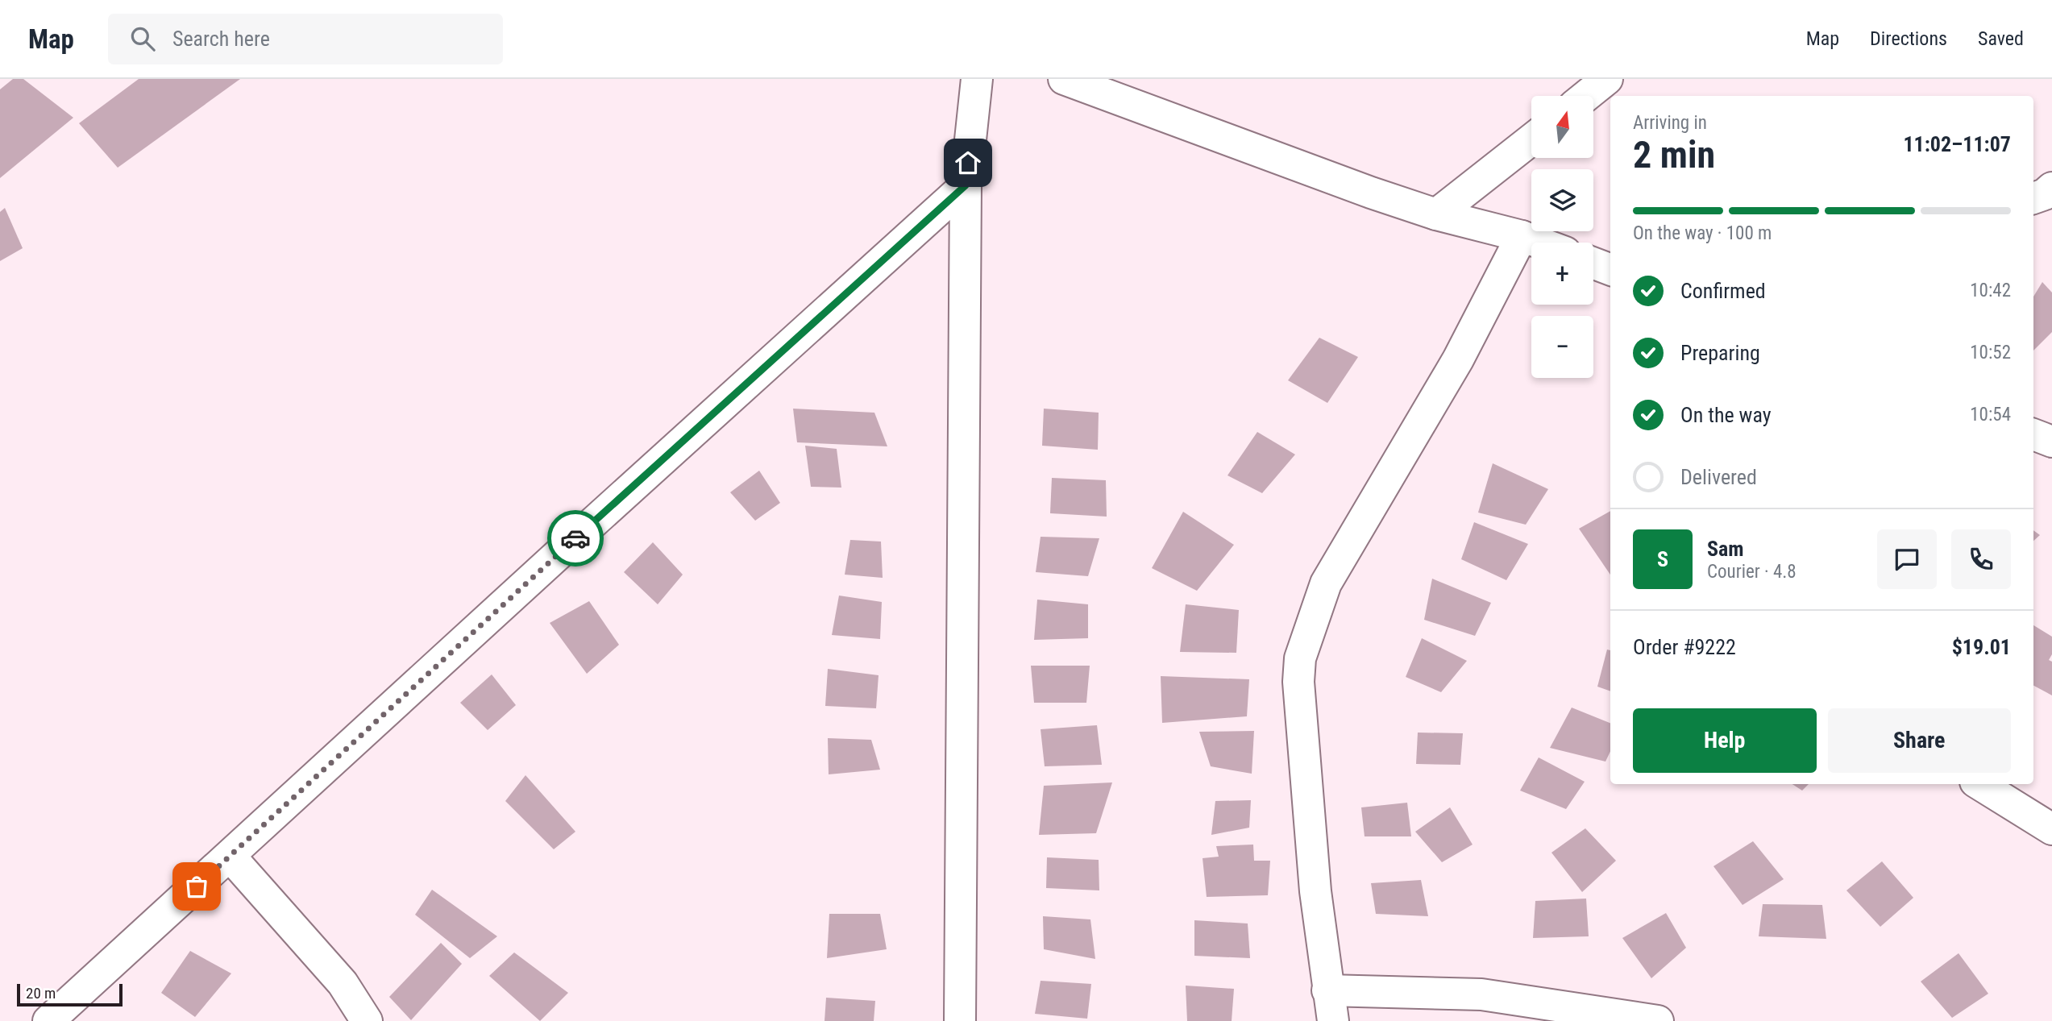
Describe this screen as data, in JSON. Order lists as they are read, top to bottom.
{
  "scale_bar": "20 m",
  "north": "top",
  "page": {
    "header": "Map",
    "search": "Search here",
    "nav": ["Map", "Directions", "Saved"],
    "map_buttons": ["+", "−"],
    "heading": ["2 min", "Arriving in", "11:02–11:07"],
    "panel": [
      "Sam",
      "Courier · 4.8",
      "Order #9222",
      "$19.01"
    ],
    "bar": "On the way · 100 m",
    "list": [
      ["Confirmed", "10:42"],
      ["Preparing", "10:52"],
      ["On the way", "10:54"],
      "Delivered"
    ],
    "round": "S",
    "buttons": ["Help", "Share"],
    "scale": "20 m"
  }
}
